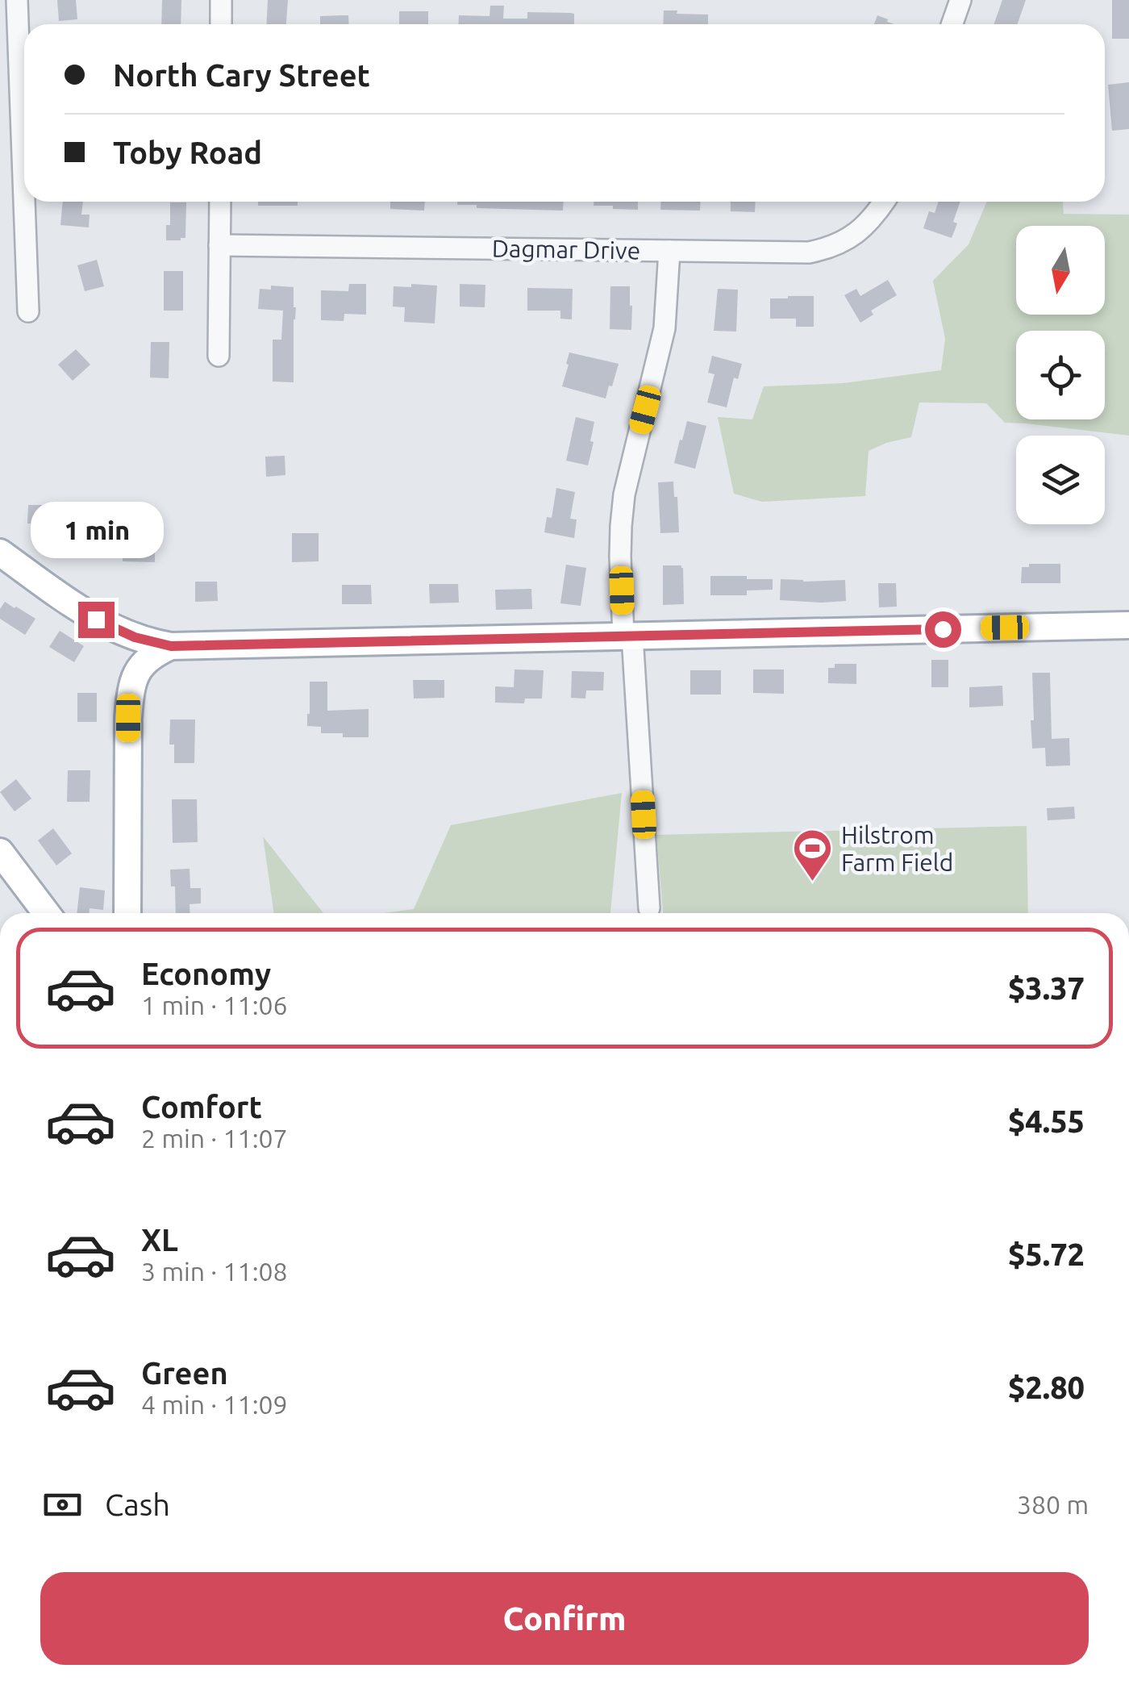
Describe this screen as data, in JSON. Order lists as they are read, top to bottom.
{
  "streets": {
    "street": ["Dagmar Drive"]
  },
  "places": {
    "sports": ["Hilstrom Farm Field"]
  },
  "north": "bottom",
  "page": {
    "banner": ["North Cary Street", "Toby Road"],
    "bubble": "1 min",
    "list": [
      {
        "name": "Economy",
        "note": "1 min · 11:06",
        "value": "$3.37"
      },
      {
        "name": "Comfort",
        "note": "2 min · 11:07",
        "value": "$4.55"
      },
      {
        "name": "XL",
        "note": "3 min · 11:08",
        "value": "$5.72"
      },
      {
        "name": "Green",
        "note": "4 min · 11:09",
        "value": "$2.80"
      }
    ],
    "pay": ["Cash", "380 m"],
    "buttons": "Confirm"
  }
}
